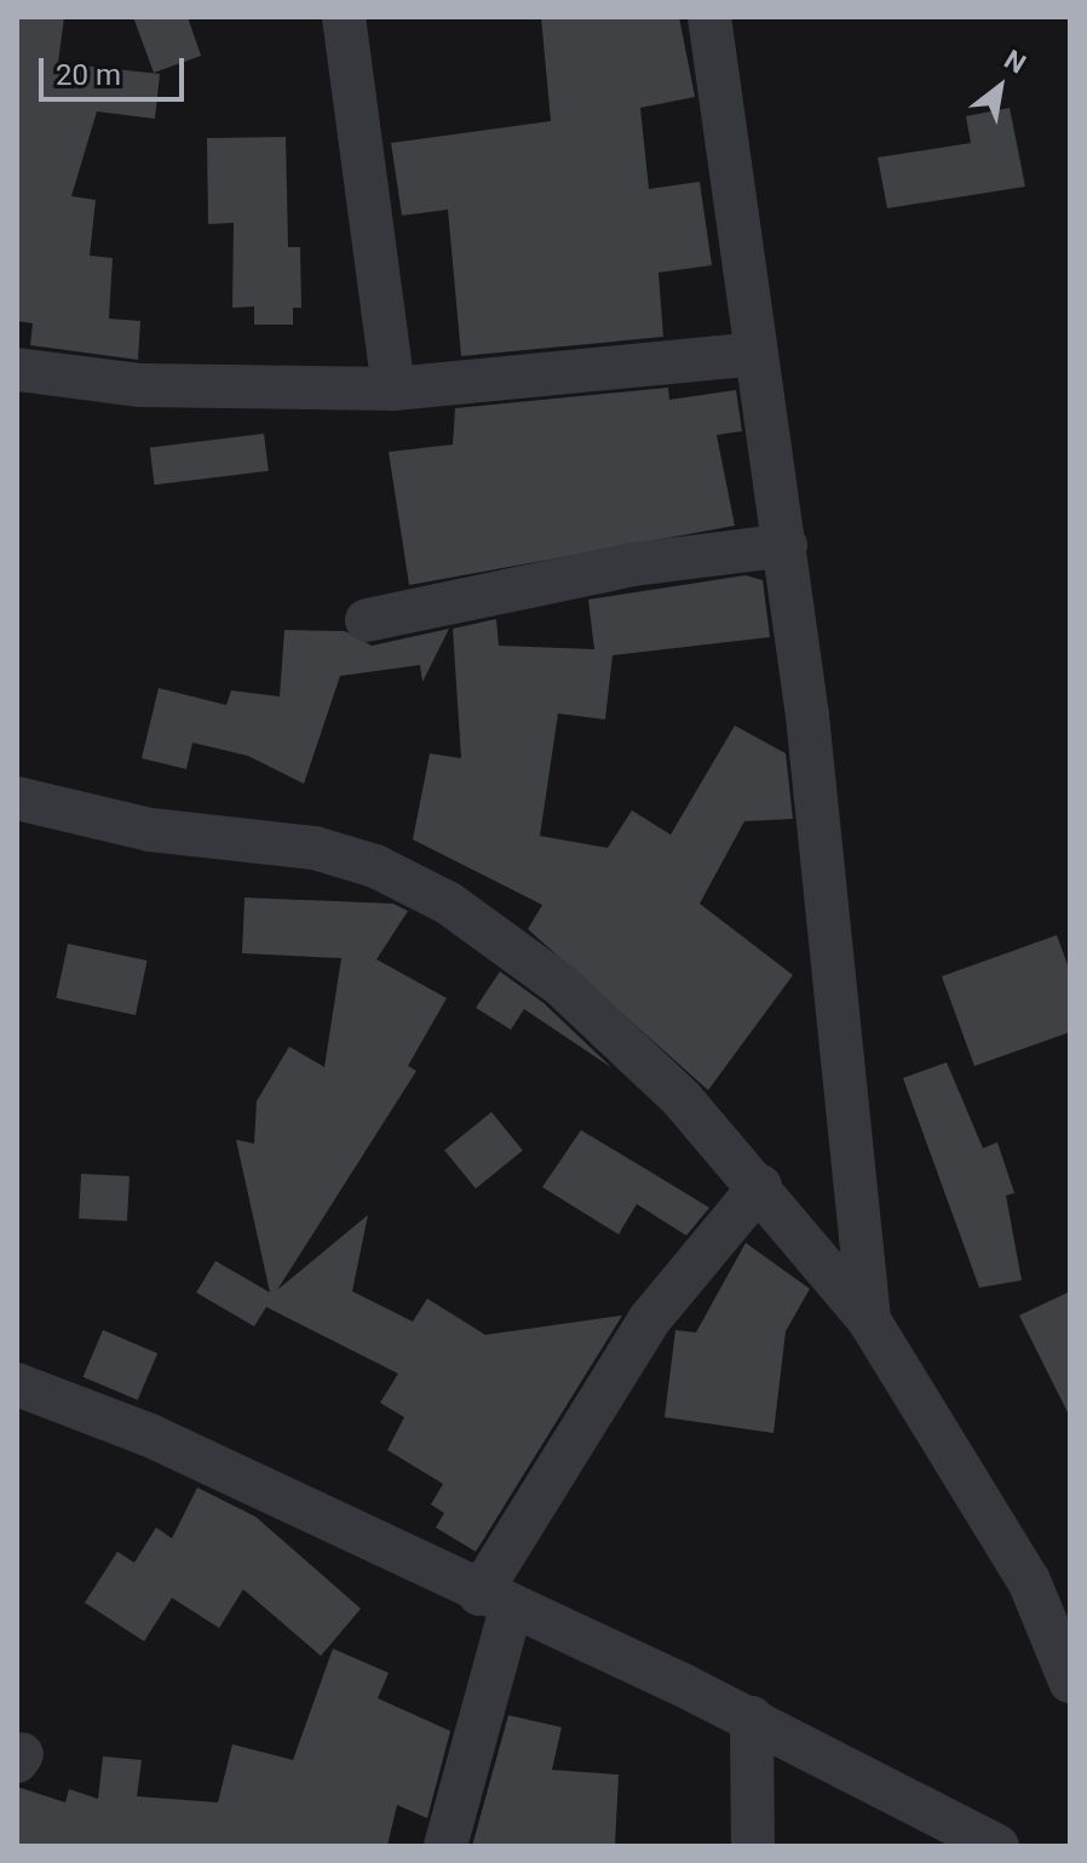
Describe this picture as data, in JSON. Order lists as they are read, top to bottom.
{
  "scale_bar": "20 m",
  "north": "top right"
}
